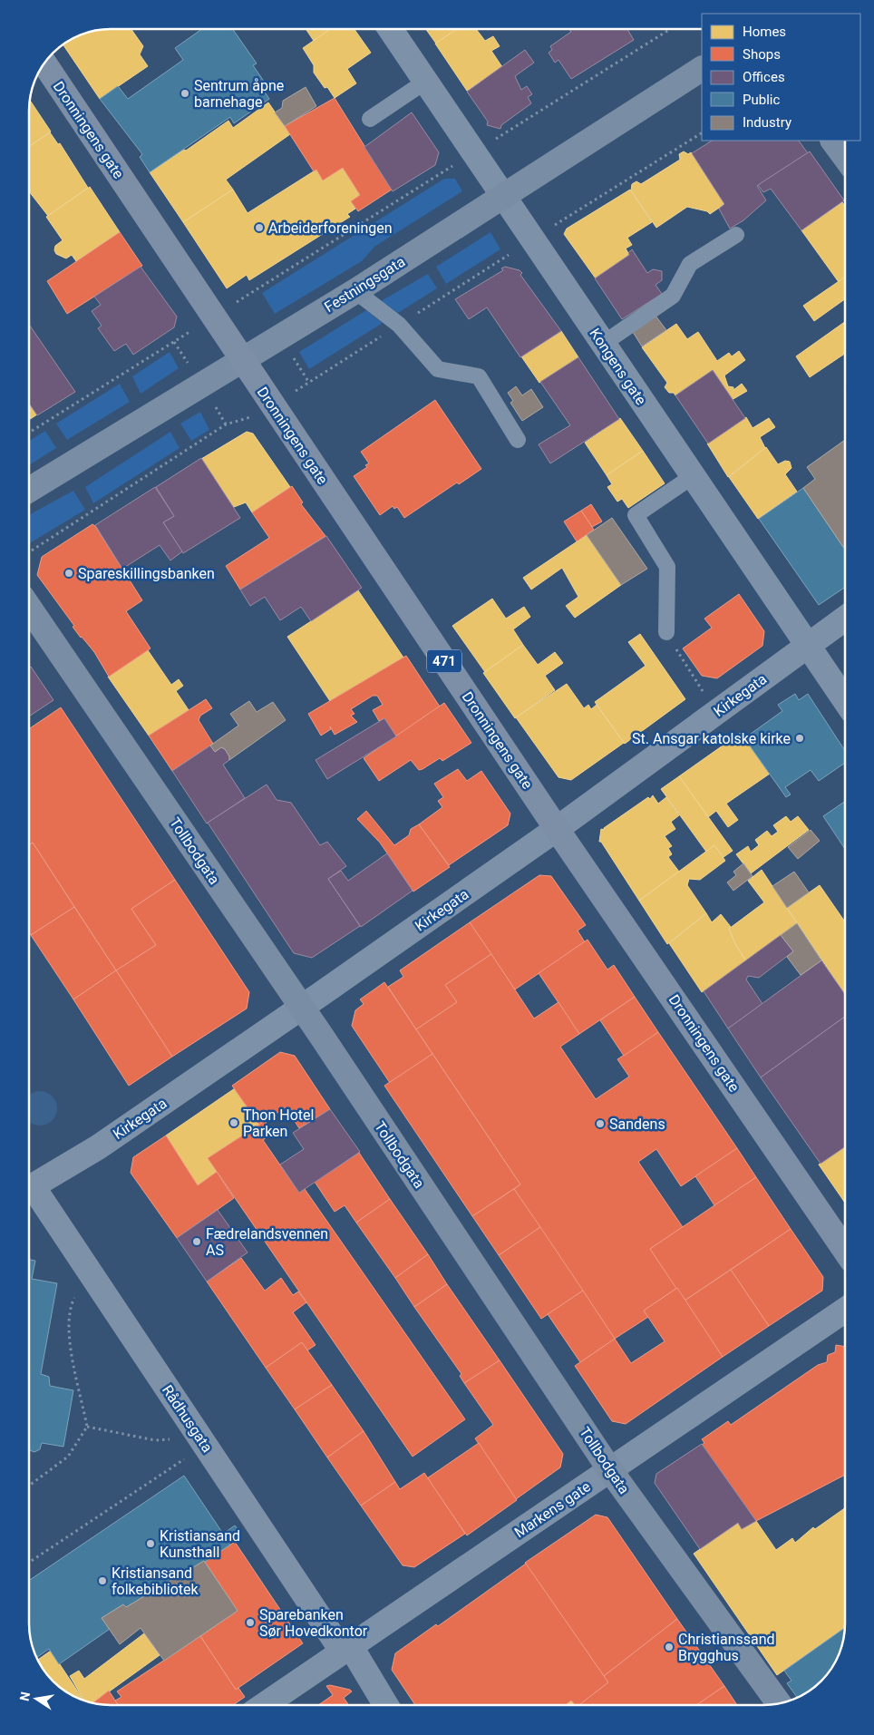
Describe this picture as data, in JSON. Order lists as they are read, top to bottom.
{
  "streets": {
    "main road": [
      "Dronningens gate",
      "Festningsgata",
      "471",
      "Tollbodgata"
    ],
    "street": [
      "Kongens gate",
      "Kirkegata",
      "Rådhusgata",
      "Markens gate"
    ]
  },
  "crossings": [
    ["Dronningens gate", "Festningsgata"],
    ["Dronningens gate", "Kirkegata"],
    ["Festningsgata", "Kongens gate"],
    ["Kongens gate", "Kirkegata"],
    ["Kirkegata", "Tollbodgata"],
    ["Tollbodgata", "Markens gate"],
    ["Rådhusgata", "Markens gate"]
  ],
  "places": [
    "Sentrum åpne barnehage",
    "Arbeiderforeningen",
    "Spareskillingsbanken",
    "St. Ansgar katolske kirke",
    "Thon Hotel Parken",
    "Sandens",
    "Fædrelandsvennen AS",
    "Kristiansand Kunsthall",
    "Kristiansand folkebibliotek",
    "Sparebanken Sør Hovedkontor",
    "Christianssand Brygghus"
  ],
  "legend": [
    "Homes",
    "Shops",
    "Offices",
    "Public",
    "Industry"
  ],
  "north": "left"
}
